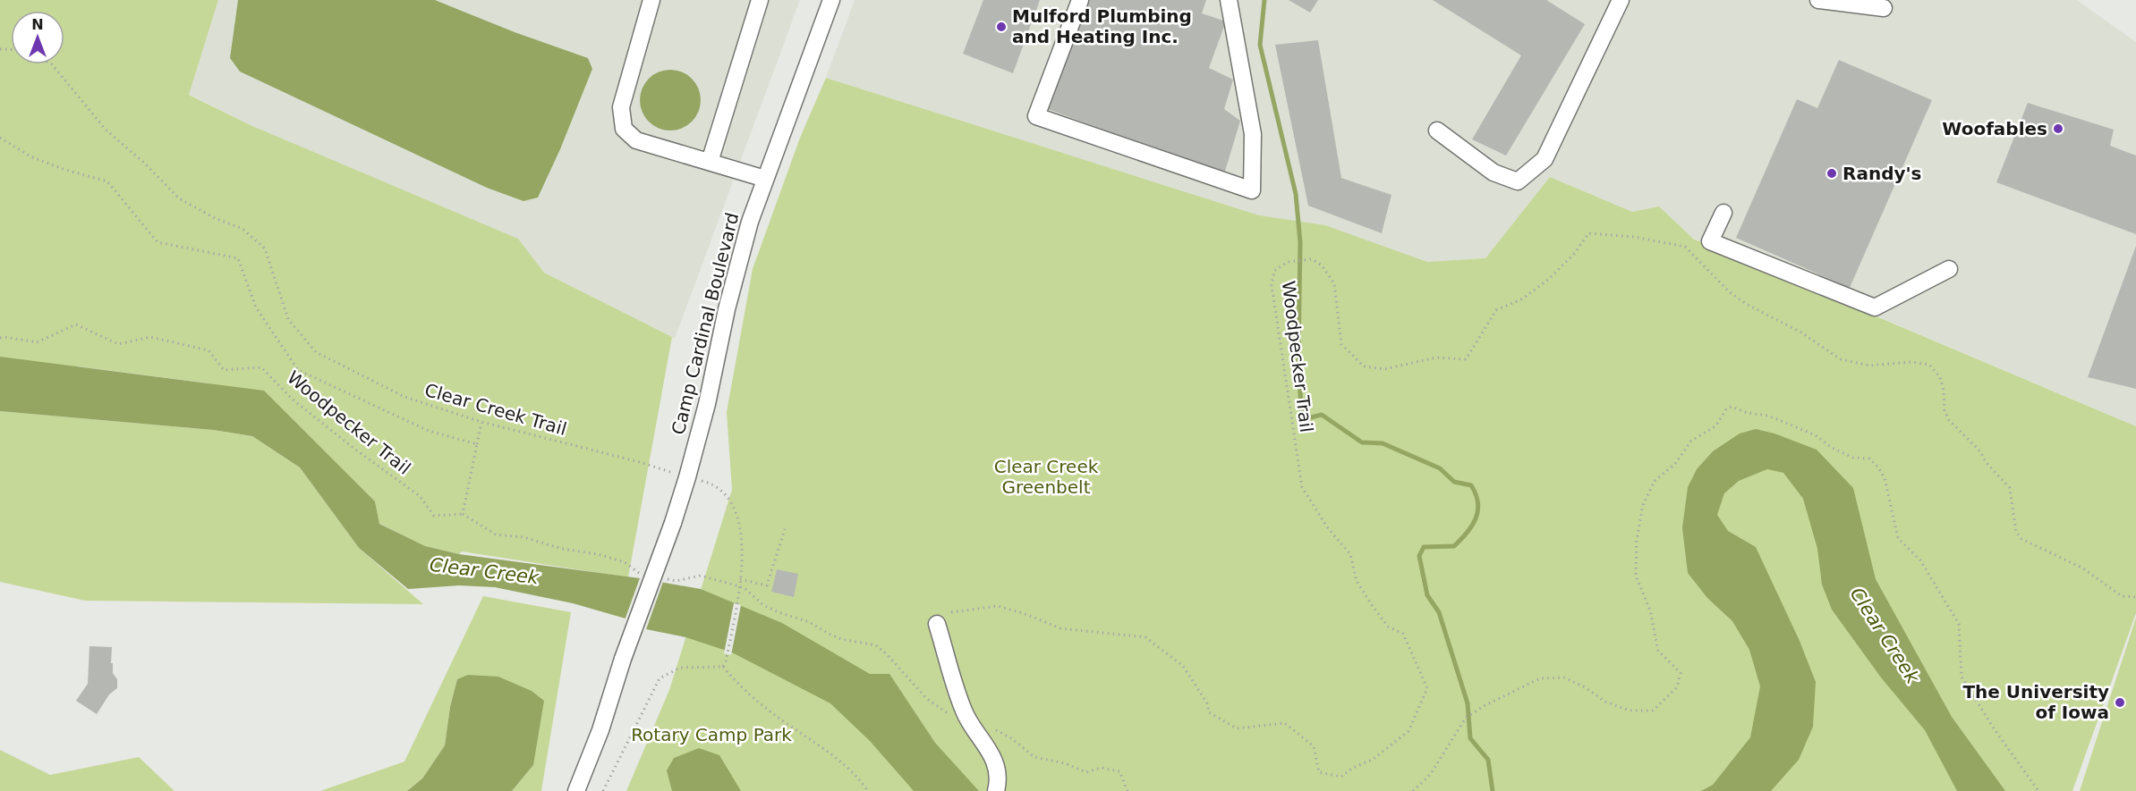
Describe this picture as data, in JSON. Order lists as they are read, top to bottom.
{
  "streets": {
    "street": ["Camp Cardinal Boulevard"],
    "path": ["Woodpecker Trail", "Clear Creek Trail"]
  },
  "crossings": [
    ["Camp Cardinal Boulevard", "Clear Creek Trail"]
  ],
  "water": ["Clear Creek"],
  "parks": ["Clear Creek Greenbelt", "Rotary Camp Park"],
  "places": [
    "Mulford Plumbing and Heating Inc.",
    "Woofables",
    "Randy's",
    "The University of Iowa"
  ],
  "north": "top"
}
